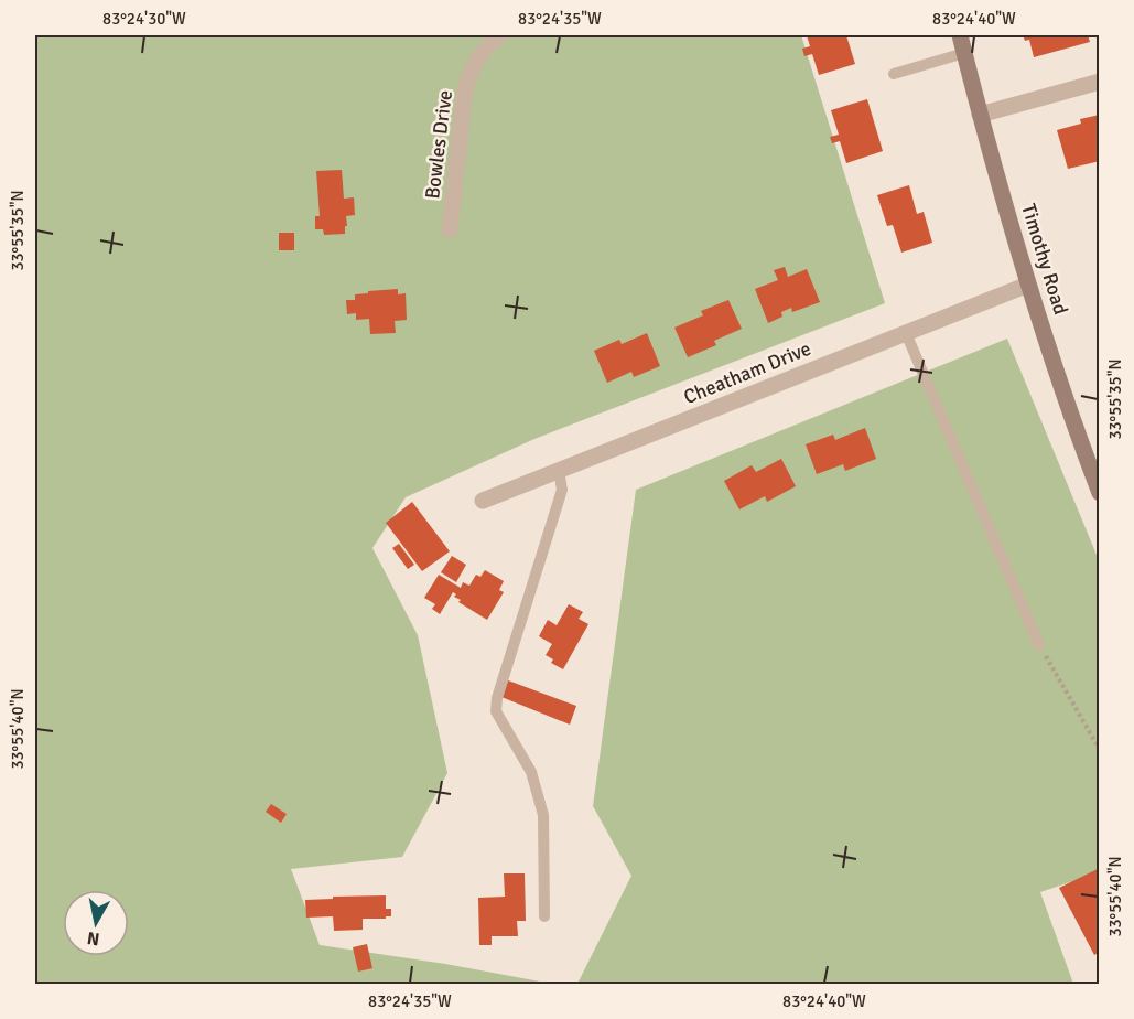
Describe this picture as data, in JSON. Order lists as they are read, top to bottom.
{
  "streets": {
    "main road": ["Timothy Road"],
    "street": ["Bowles Drive", "Cheatham Drive"]
  },
  "crossings": [
    ["Timothy Road", "Cheatham Drive"]
  ],
  "north": "bottom",
  "coordinates": [
    "83°24'30\"W",
    "83°24'35\"W",
    "83°24'40\"W",
    "33°55'35\"N",
    "33°55'40\"N"
  ]
}
